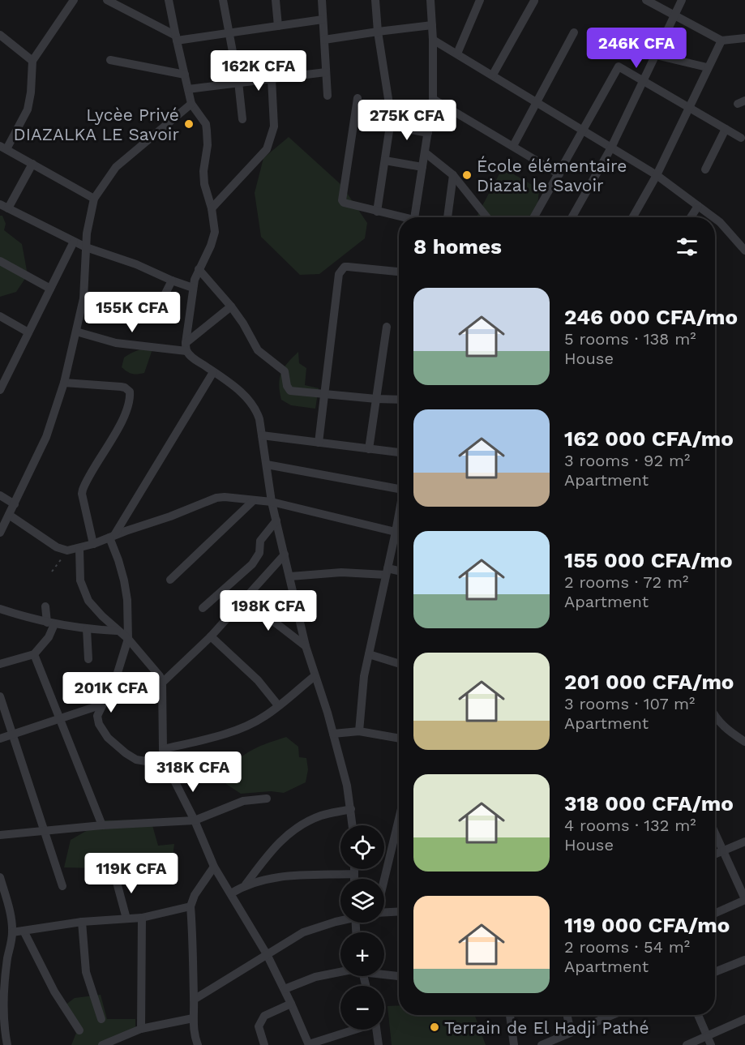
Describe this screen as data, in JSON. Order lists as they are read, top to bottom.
{
  "places": ["Lycèe Privé DIAZALKA LE Savoir", "École élémentaire Diazal le Savoir", "Terrain de El Hadji Pathé"],
  "page": {
    "price": [
      "246K CFA",
      "162K CFA",
      "275K CFA",
      "155K CFA",
      "198K CFA",
      "201K CFA",
      "318K CFA",
      "119K CFA"
    ],
    "heading": "8 homes",
    "list": [
      {
        "name": "246 000 CFA/mo",
        "note": "5 rooms · 138 m² · House"
      },
      {
        "name": "162 000 CFA/mo",
        "note": "3 rooms · 92 m² · Apartment"
      },
      {
        "name": "155 000 CFA/mo",
        "note": "2 rooms · 72 m² · Apartment"
      },
      {
        "name": "201 000 CFA/mo",
        "note": "3 rooms · 107 m² · Apartment"
      },
      {
        "name": "318 000 CFA/mo",
        "note": "4 rooms · 132 m² · House"
      },
      {
        "name": "119 000 CFA/mo",
        "note": "2 rooms · 54 m² · Apartment"
      }
    ],
    "map_buttons": ["+", "−"]
  }
}
